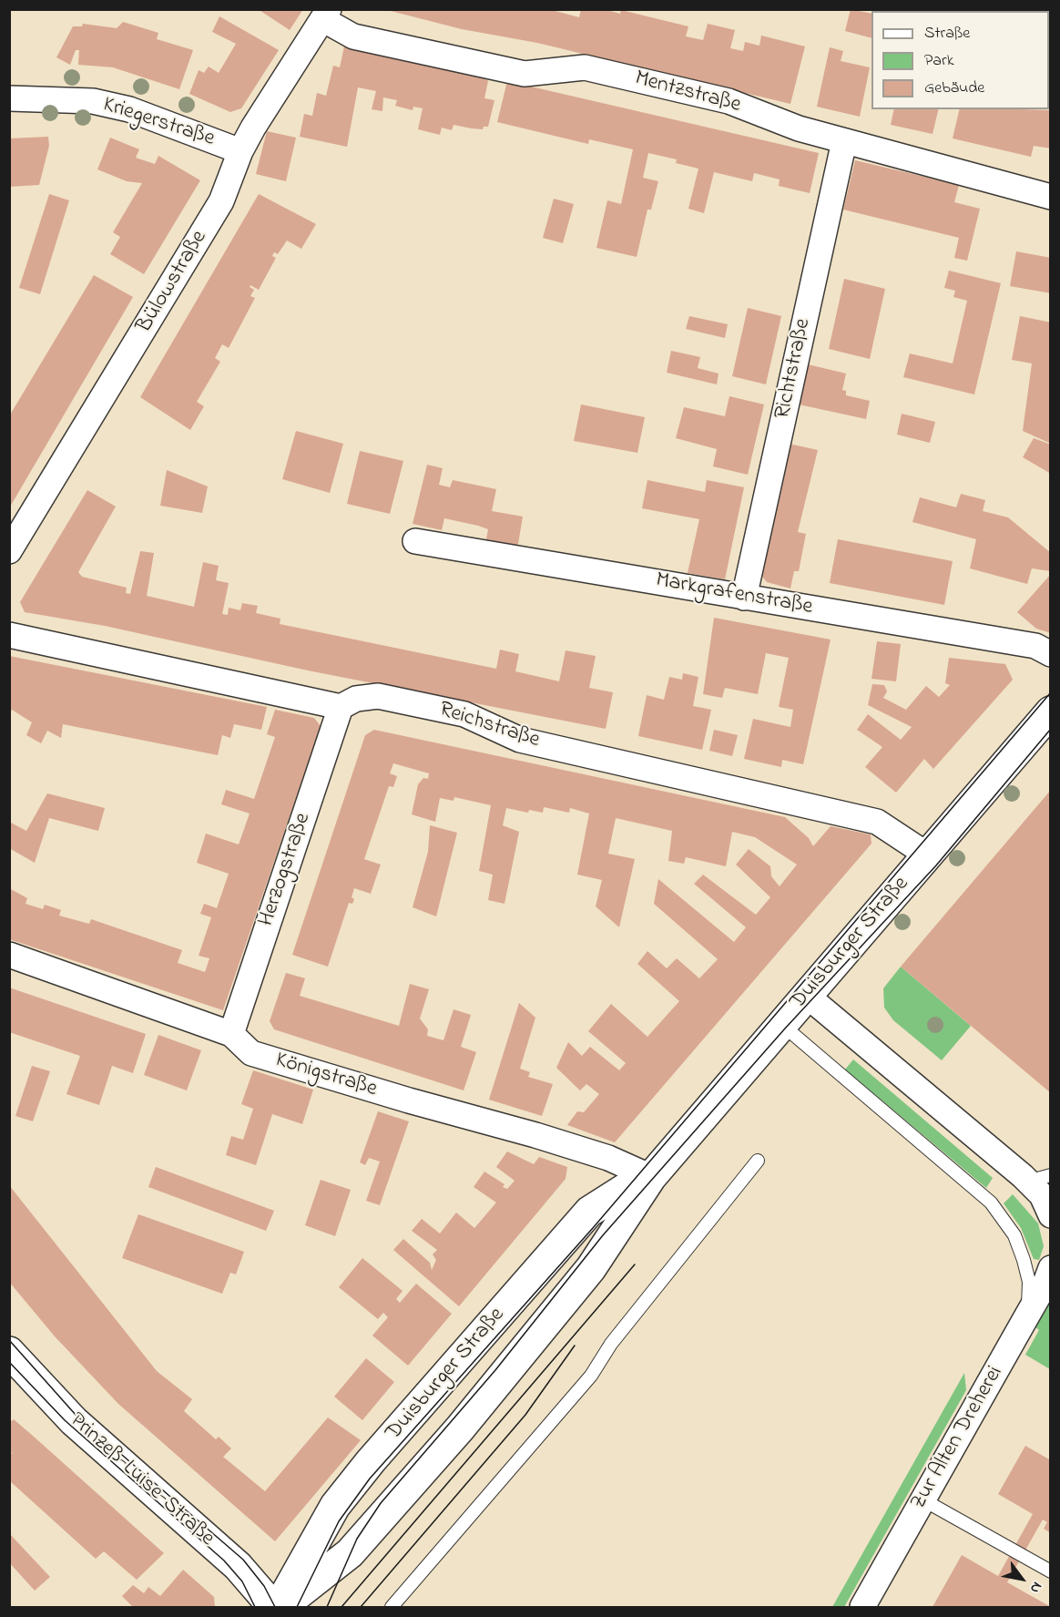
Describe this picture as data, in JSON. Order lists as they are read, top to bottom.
{
  "streets": {
    "main road": ["Duisburger Straße", "Prinzeß-Luise-Straße"],
    "street": [
      "Mentzstraße",
      "Kriegerstraße",
      "Bülowstraße",
      "Richtstraße",
      "Markgrafenstraße",
      "Reichstraße",
      "Herzogstraße",
      "Königstraße",
      "Zur Alten Dreherei"
    ]
  },
  "crossings": [
    ["Mentzstraße", "Bülowstraße"],
    ["Mentzstraße", "Richtstraße"],
    ["Kriegerstraße", "Bülowstraße"],
    ["Richtstraße", "Markgrafenstraße"],
    ["Reichstraße", "Herzogstraße"],
    ["Reichstraße", "Duisburger Straße"],
    ["Herzogstraße", "Königstraße"],
    ["Duisburger Straße", "Königstraße"]
  ],
  "legend": ["Straße", "Park", "Gebäude"],
  "north": "bottom right"
}
